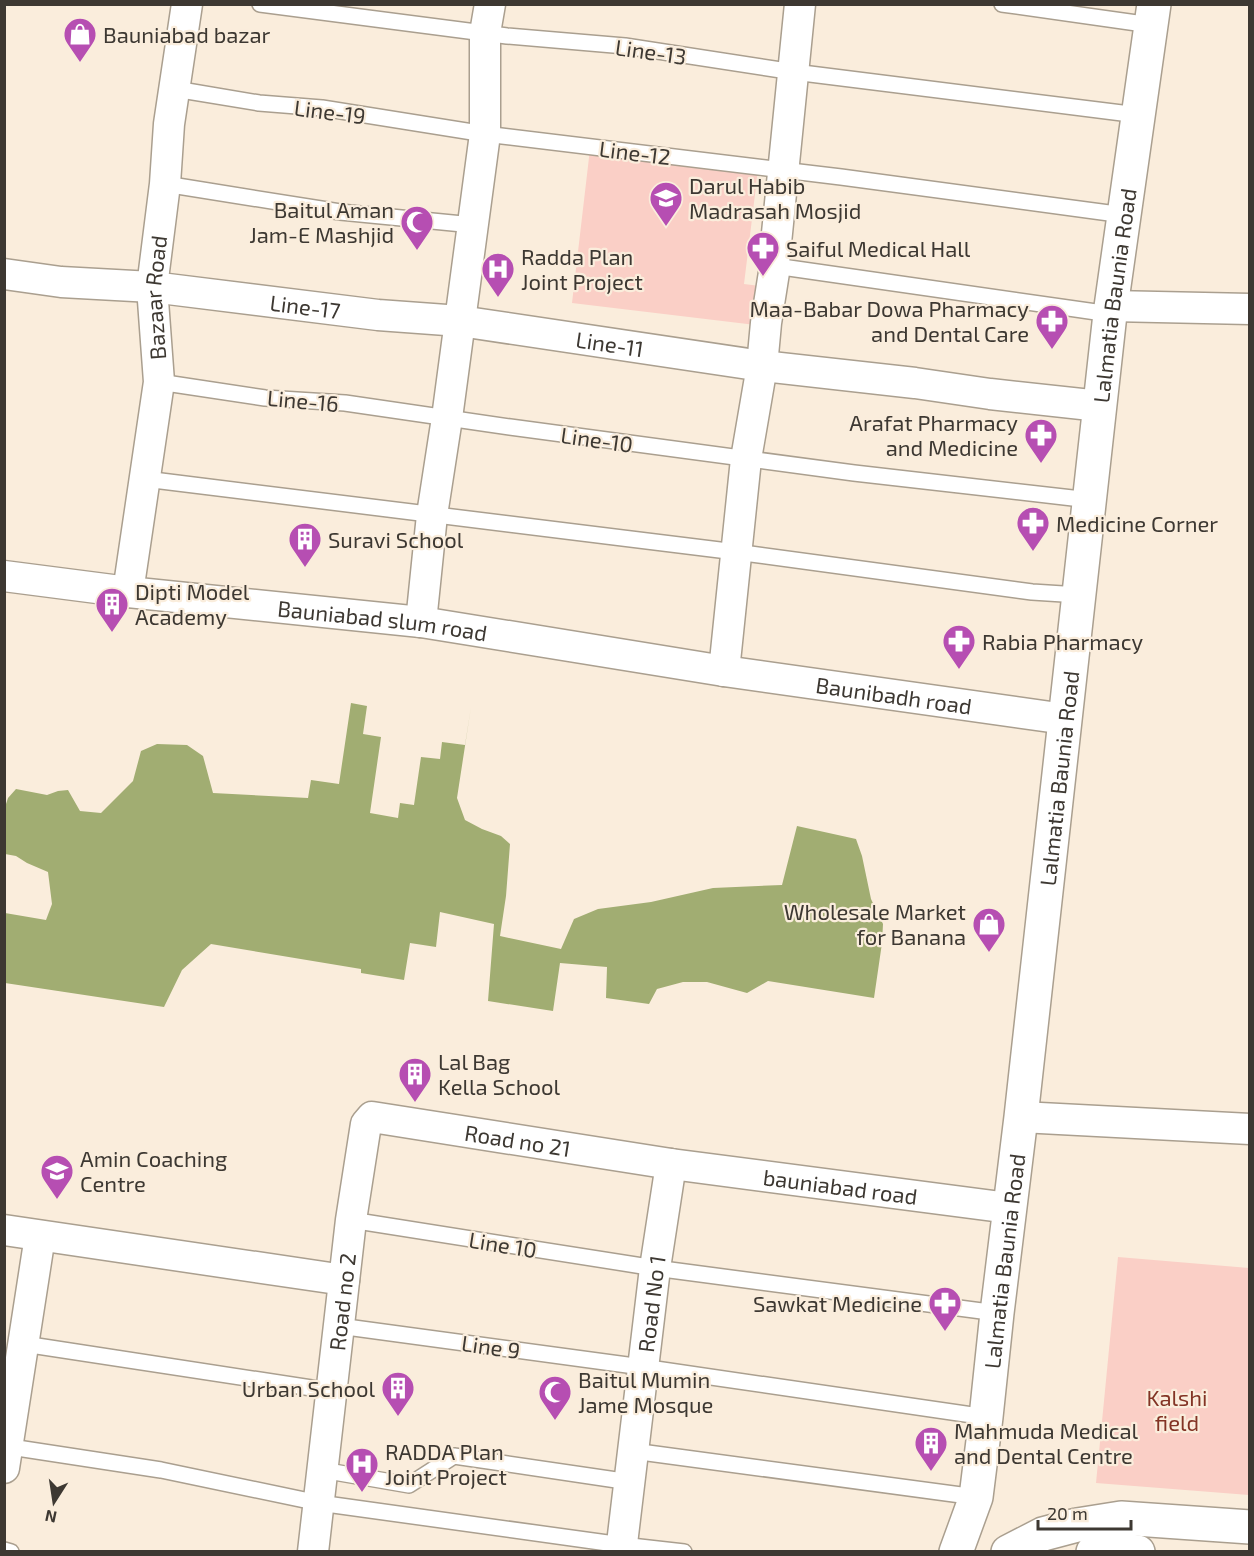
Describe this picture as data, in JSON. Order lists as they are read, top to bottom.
{
  "streets": {
    "street": [
      "Lalmatia Baunia Road",
      "Bazaar Road",
      "Line-17",
      "Line-11",
      "Bauniabad slum road",
      "Baunibadh road",
      "Road no 21",
      "bauniabad road",
      "Road no 2",
      "Road No 1"
    ],
    "lane": [
      "Line-13",
      "Line-19",
      "Line-12",
      "Line-16",
      "Line-10",
      "Line 10",
      "Line 9"
    ]
  },
  "crossings": [
    ["Line-13", "Lalmatia Baunia Road"],
    ["Line-19", "Line-12"],
    ["Line-19", "Bazaar Road"],
    ["Line-12", "Lalmatia Baunia Road"],
    ["Lalmatia Baunia Road", "Line-11"],
    ["Lalmatia Baunia Road", "Line-10"],
    ["Lalmatia Baunia Road", "Baunibadh road"],
    ["Lalmatia Baunia Road", "bauniabad road"],
    ["Lalmatia Baunia Road", "Line 10"],
    ["Lalmatia Baunia Road", "Line 9"],
    ["Bazaar Road", "Line-17"],
    ["Bazaar Road", "Line-16"],
    ["Bazaar Road", "Bauniabad slum road"],
    ["Line-17", "Line-11"],
    ["Line-16", "Line-10"],
    ["Bauniabad slum road", "Baunibadh road"],
    ["Road no 21", "bauniabad road"],
    ["Road no 21", "Road no 2"],
    ["Road no 21", "Road No 1"],
    ["bauniabad road", "Road No 1"],
    ["Line 10", "Road no 2"],
    ["Line 10", "Road No 1"],
    ["Road no 2", "Line 9"],
    ["Road No 1", "Line 9"]
  ],
  "parks": ["Kalshi field"],
  "places": {
    "shop": ["Bauniabad bazar", "Wholesale Market for Banana"],
    "school or university": ["Darul Habib Madrasah Mosjid", "Amin Coaching Centre"],
    "mosque": ["Baitul Aman Jam-E Mashjid", "Baitul Mumin Jame Mosque"],
    "pharmacy": [
      "Saiful Medical Hall",
      "Maa-Babar Dowa Pharmacy and Dental Care",
      "Arafat Pharmacy and Medicine",
      "Medicine Corner",
      "Rabia Pharmacy",
      "Sawkat Medicine"
    ],
    "hospital": ["Radda Plan Joint Project", "RADDA Plan Joint Project"],
    "building": [
      "Suravi School",
      "Dipti Model Academy",
      "Lal Bag Kella School",
      "Urban School",
      "Mahmuda Medical and Dental Centre"
    ]
  },
  "scale_bar": "20 m",
  "north": "bottom"
}
